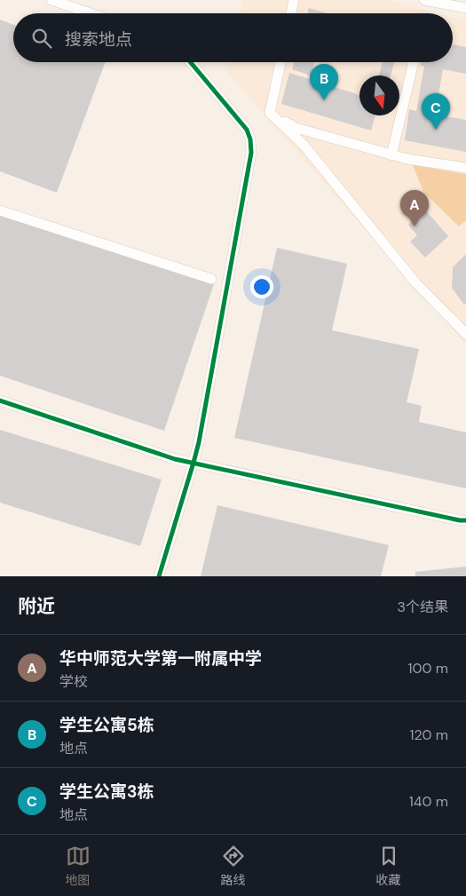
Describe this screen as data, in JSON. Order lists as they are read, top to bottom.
{
  "north": "bottom",
  "page": {
    "search": "搜索地点",
    "pins": ["B", "C", "A"],
    "heading": ["附近", "3个结果"],
    "list": [
      {
        "mark": "A",
        "name": "华中师范大学第一附属中学",
        "note": "学校",
        "value": "100 m"
      },
      {
        "mark": "B",
        "name": "学生公寓5栋",
        "note": "地点",
        "value": "120 m"
      },
      {
        "mark": "C",
        "name": "学生公寓3栋",
        "note": "地点",
        "value": "140 m"
      }
    ],
    "nav": ["地图", "路线", "收藏"]
  }
}
